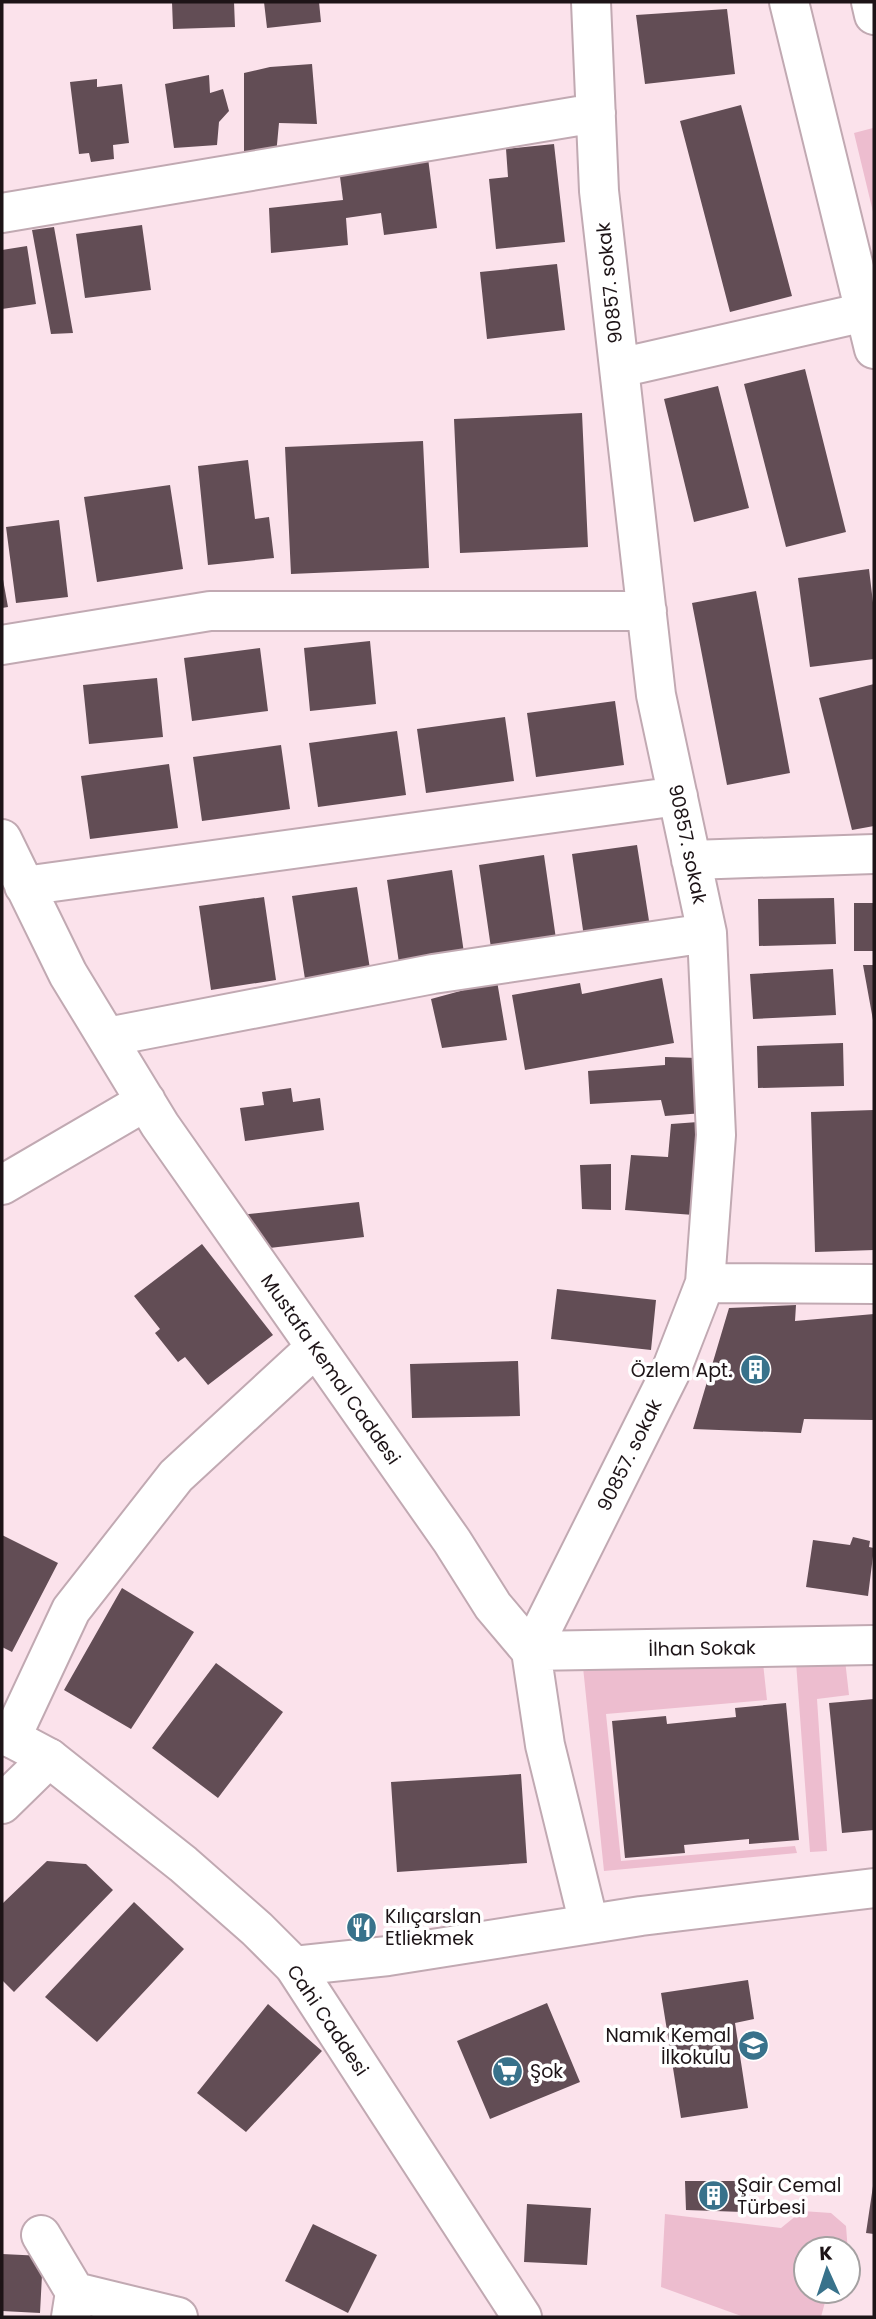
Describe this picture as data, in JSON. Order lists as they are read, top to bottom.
{
  "streets": {
    "street": [
      "90857. sokak",
      "Mustafa Kemal Caddesi",
      "İlhan Sokak",
      "Cahi Caddesi"
    ]
  },
  "crossings": [
    ["90857. sokak", "Mustafa Kemal Caddesi"],
    ["90857. sokak", "İlhan Sokak"],
    ["Mustafa Kemal Caddesi", "İlhan Sokak"]
  ],
  "places": {
    "building": ["Özlem Apt.", "Şair Cemal Türbesi"],
    "restaurant": ["Kılıçarslan Etliekmek"],
    "school or university": ["Namık Kemal İlkokulu"],
    "supermarket": ["Şok"]
  },
  "north": "top"
}
